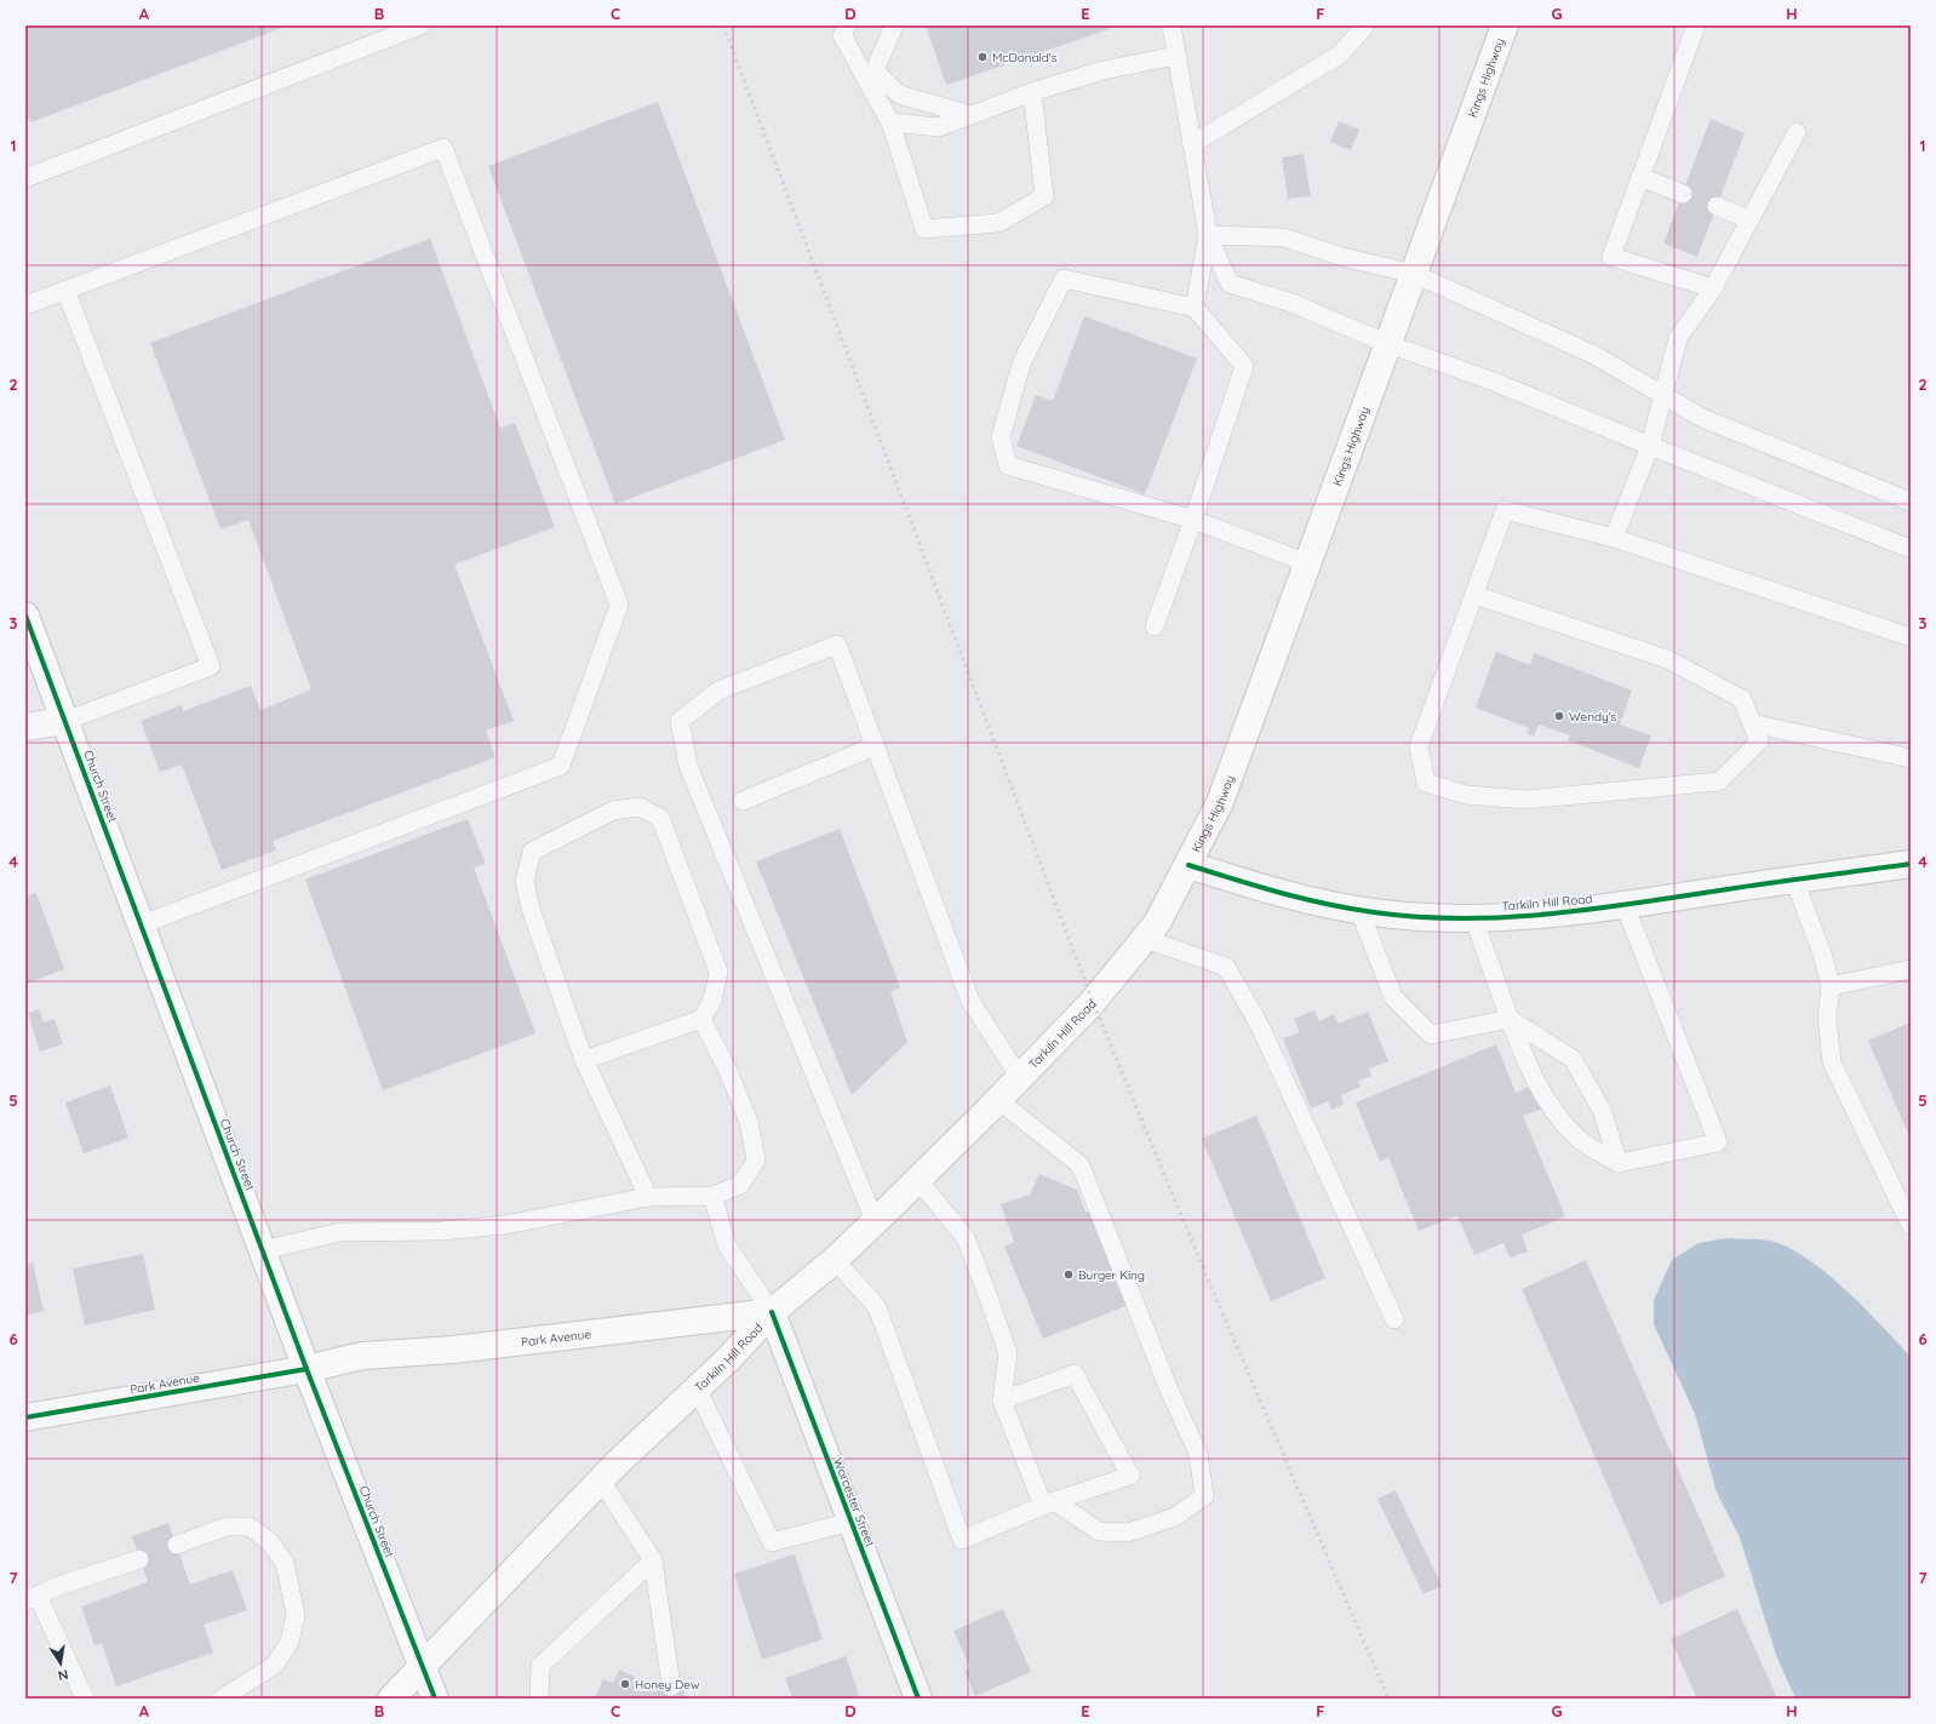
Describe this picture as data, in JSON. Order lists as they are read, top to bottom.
{
  "streets": {
    "main road": [
      "Kings Highway",
      "Church Street",
      "Tarkiln Hill Road",
      "Park Avenue"
    ],
    "street": ["Worcester Street"]
  },
  "crossings": [
    ["Kings Highway", "Tarkiln Hill Road"],
    ["Church Street", "Tarkiln Hill Road"],
    ["Church Street", "Park Avenue"],
    ["Tarkiln Hill Road", "Park Avenue"],
    ["Tarkiln Hill Road", "Worcester Street"],
    ["Park Avenue", "Worcester Street"]
  ],
  "places": [
    "McDonald's",
    "Wendy's",
    "Burger King",
    "Honey Dew"
  ],
  "north": "bottom",
  "grid": {
    "columns": [
      "A",
      "B",
      "C",
      "D",
      "E",
      "F",
      "G",
      "H"
    ],
    "rows": [
      "1",
      "2",
      "3",
      "4",
      "5",
      "6",
      "7"
    ]
  }
}
